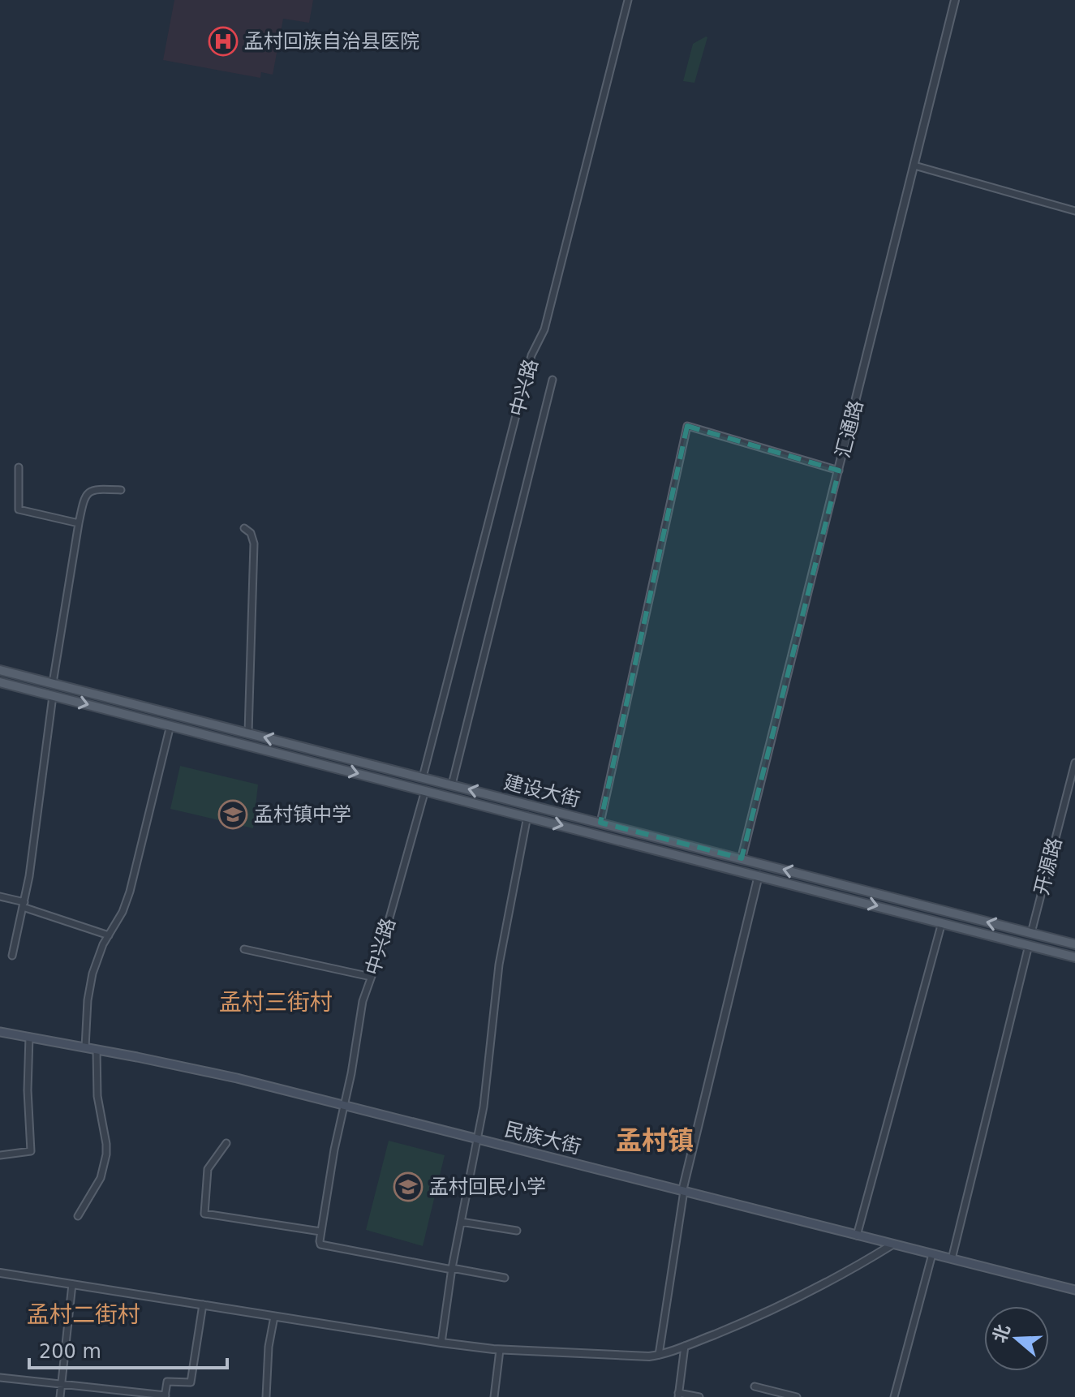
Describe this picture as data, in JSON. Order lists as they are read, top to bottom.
{
  "streets": {
    "main road": ["建设大街", "民族大街"],
    "street": ["中兴路", "汇通路", "开源路"]
  },
  "crossings": [
    ["中兴路", "建设大街"],
    ["中兴路", "民族大街"],
    ["汇通路", "建设大街"],
    ["建设大街", "开源路"]
  ],
  "districts": ["孟村三街村", "孟村镇", "孟村二街村"],
  "places": {
    "hospital": ["孟村回族自治县医院"],
    "school or university": ["孟村镇中学", "孟村回民小学"]
  },
  "scale_bar": "200 m",
  "north": "left"
}
